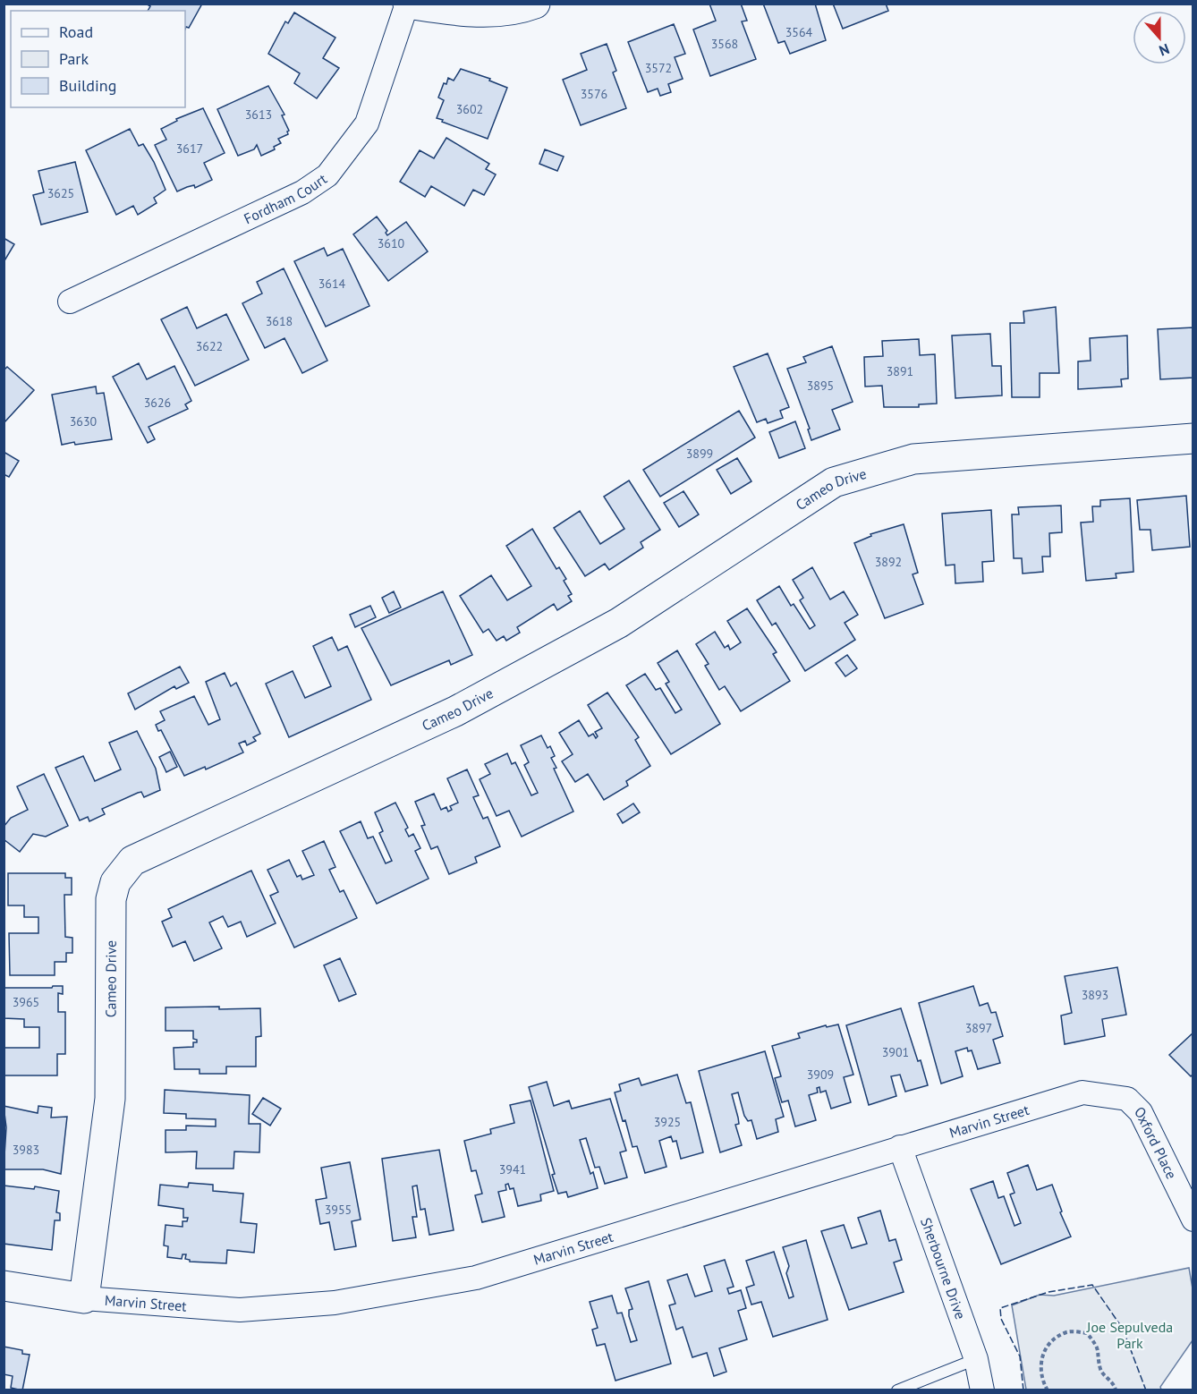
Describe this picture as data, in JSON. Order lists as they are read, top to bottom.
{
  "streets": {
    "street": [
      "Fordham Court",
      "Cameo Drive",
      "Marvin Street",
      "Oxford Place",
      "Sherbourne Drive"
    ]
  },
  "crossings": [
    ["Cameo Drive", "Marvin Street"],
    ["Marvin Street", "Oxford Place"],
    ["Marvin Street", "Sherbourne Drive"]
  ],
  "parks": ["Joe Sepulveda Park"],
  "house_numbers": [
    "3564",
    "3568",
    "3572",
    "3576",
    "3602",
    "3613",
    "3617",
    "3625",
    "3610",
    "3614",
    "3618",
    "3622",
    "3891",
    "3895",
    "3626",
    "3630",
    "3899",
    "3892",
    "3893",
    "3965",
    "3897",
    "3901",
    "3909",
    "3925",
    "3983",
    "3941",
    "3955"
  ],
  "legend": ["Road", "Park", "Building"],
  "north": "bottom"
}
